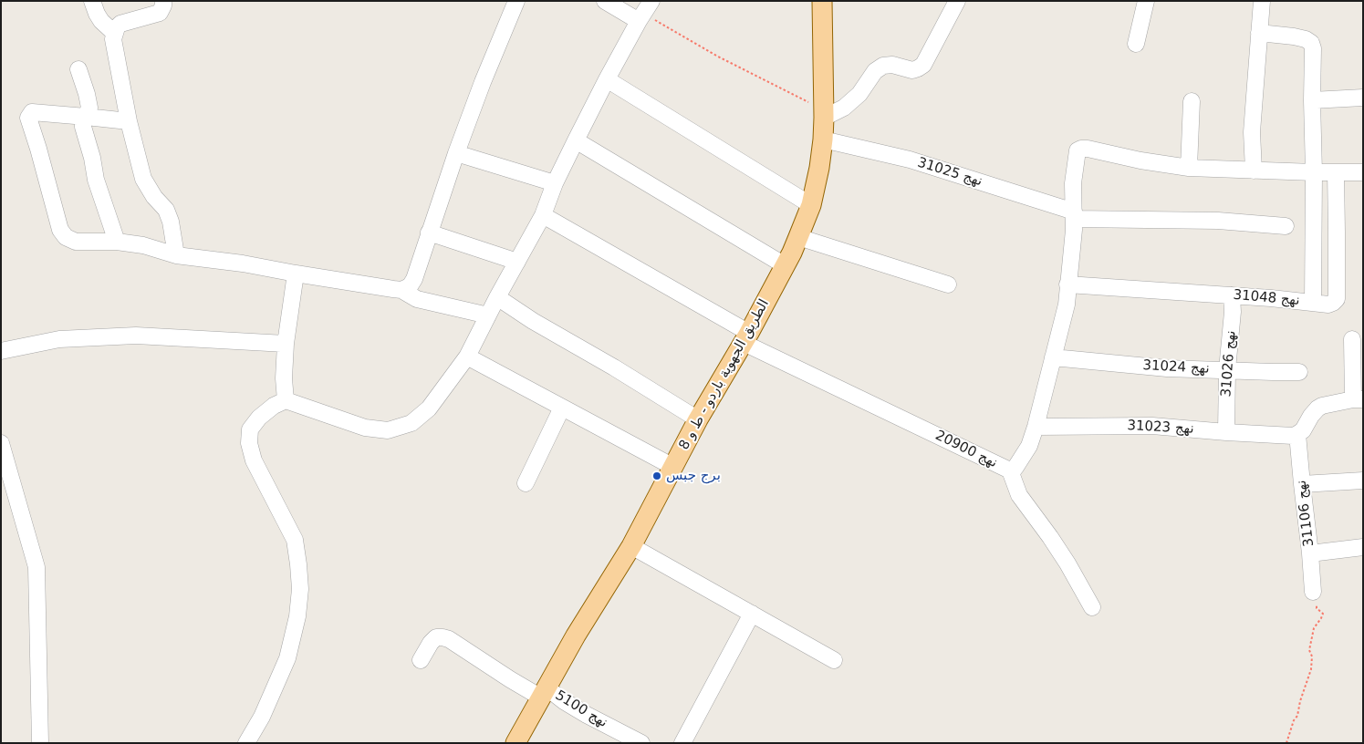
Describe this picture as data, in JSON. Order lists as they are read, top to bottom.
{
  "streets": {
    "main road": ["الطريق الجهوية باردو - ط و 8"],
    "street": [
      "نهج 31025",
      "نهج 31048",
      "نهج 31026",
      "نهج 31024",
      "نهج 31023",
      "نهج 20900",
      "نهج 31106",
      "نهج 5100"
    ]
  },
  "crossings": [
    ["نهج 31025", "الطريق الجهوية باردو - ط و 8"],
    ["نهج 31025", "نهج 20900"],
    ["نهج 31048", "نهج 31026"],
    ["نهج 31048", "نهج 20900"],
    ["نهج 31026", "نهج 31024"],
    ["نهج 31026", "نهج 31023"],
    ["نهج 31024", "نهج 20900"],
    ["الطريق الجهوية باردو - ط و 8", "نهج 20900"],
    ["الطريق الجهوية باردو - ط و 8", "نهج 5100"],
    ["نهج 31023", "نهج 20900"],
    ["نهج 31023", "نهج 31106"]
  ],
  "places": ["برج جبس"]
}
